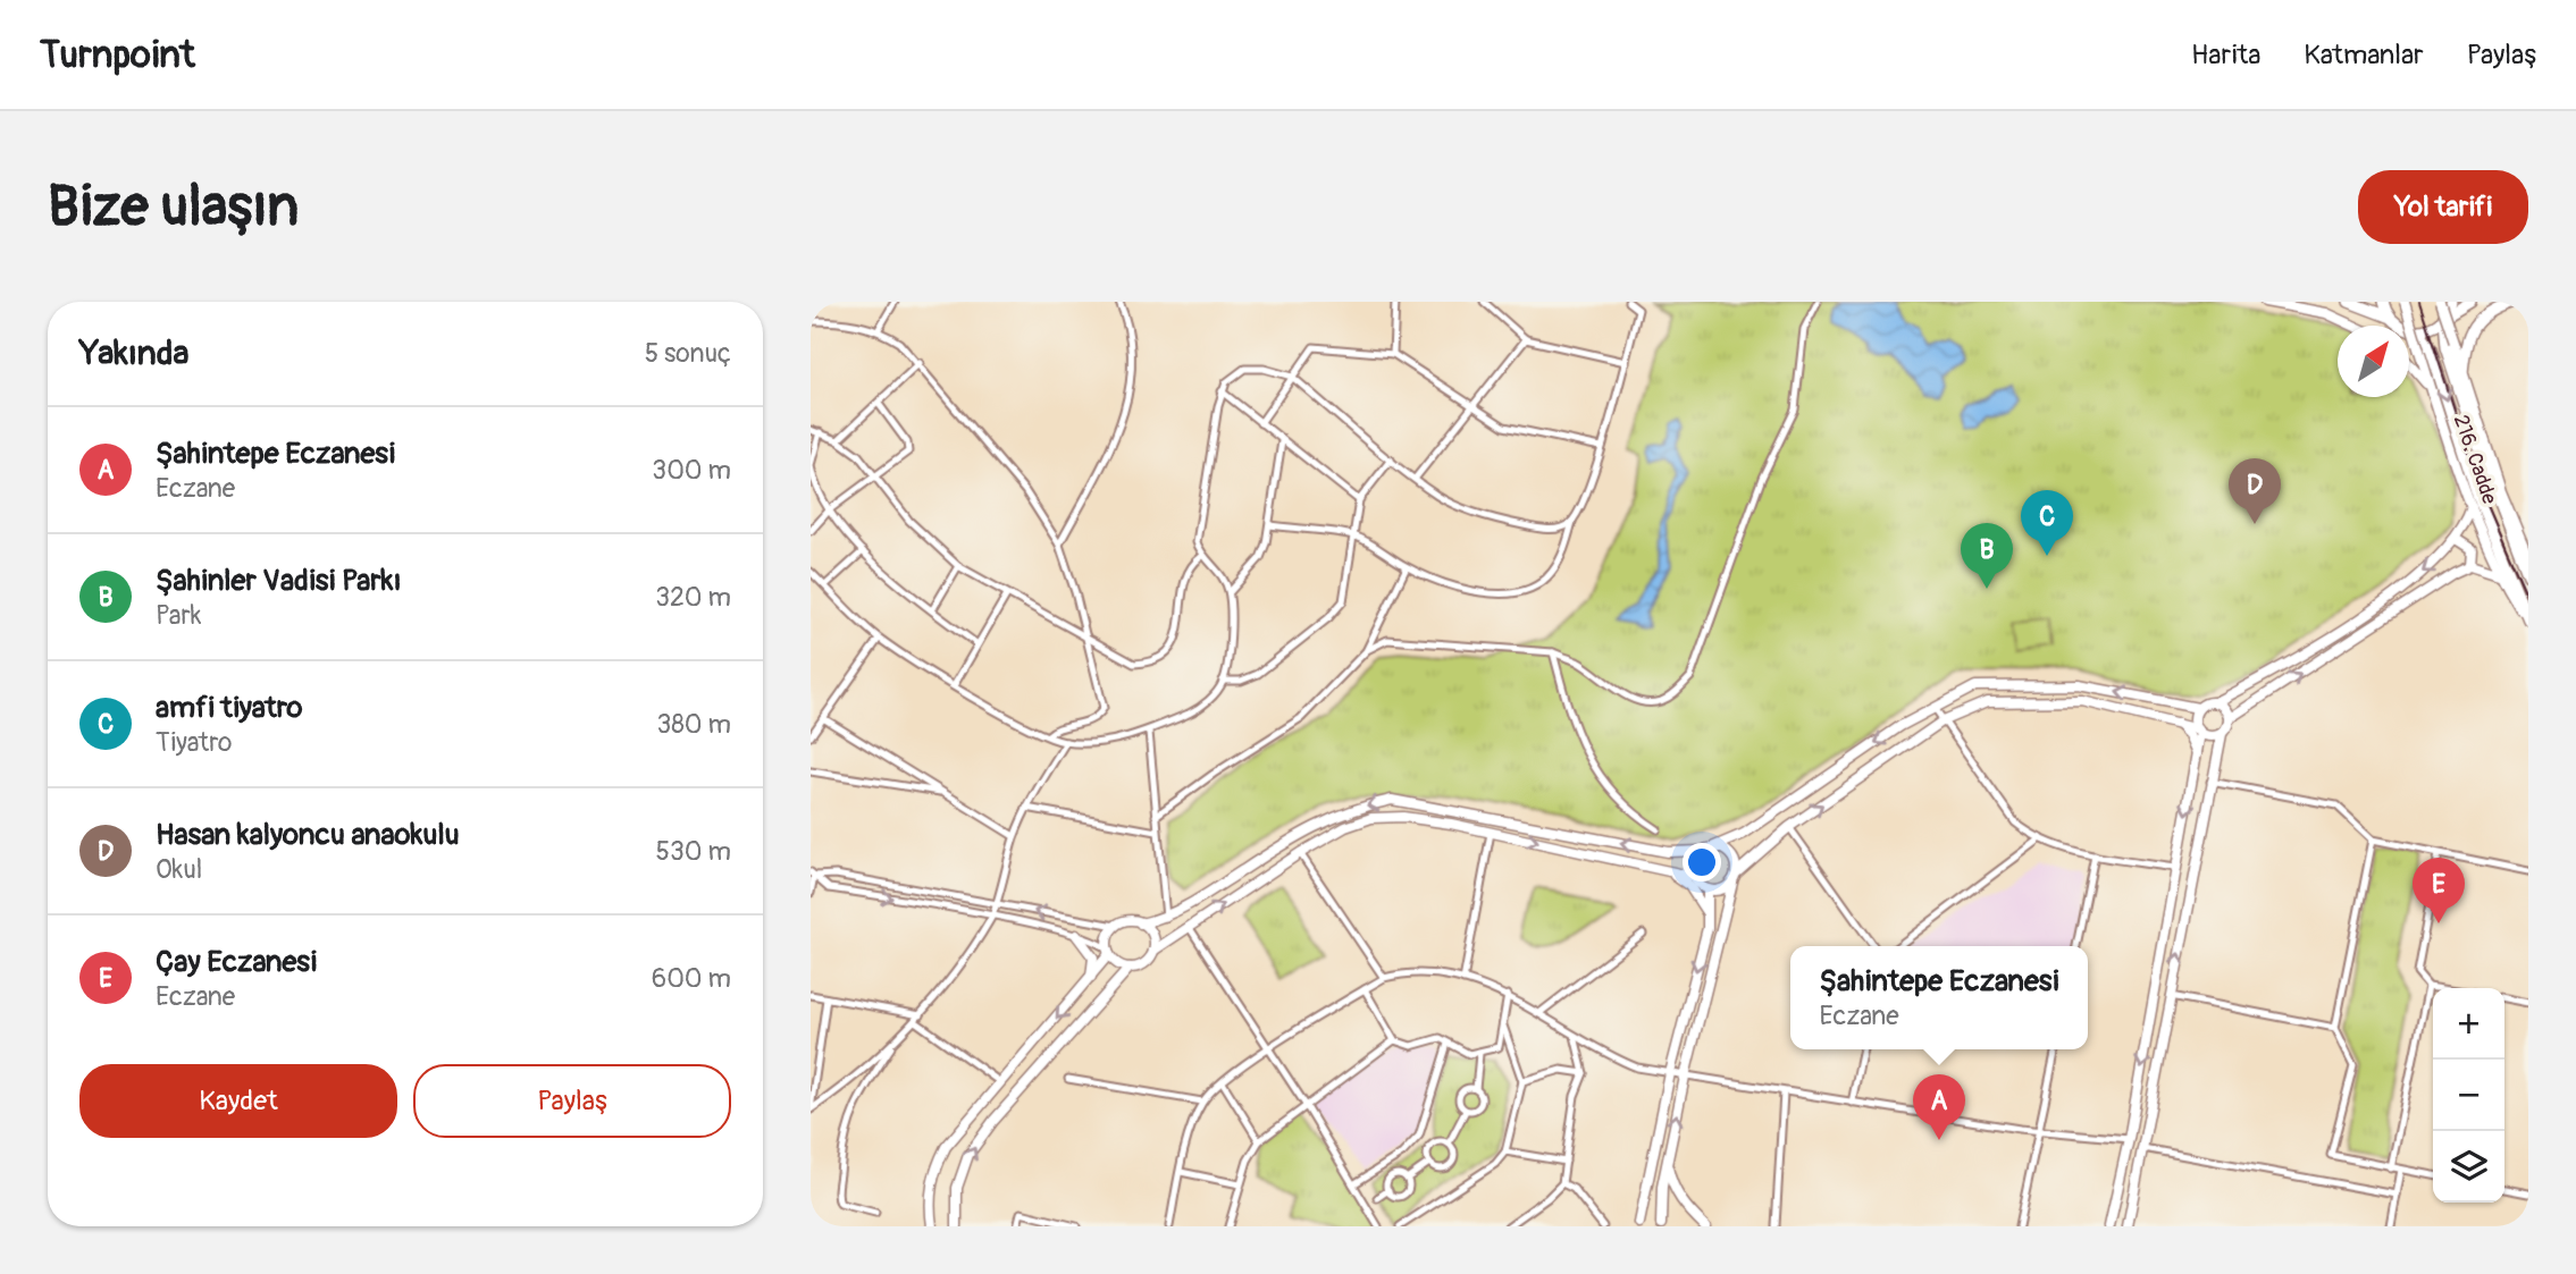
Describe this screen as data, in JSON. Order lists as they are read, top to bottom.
{
  "streets": {
    "street": ["216. Cadde"]
  },
  "north": "top right",
  "page": {
    "header": "Turnpoint",
    "nav": ["Harita", "Katmanlar", "Paylaş"],
    "buttons": [
      "Yol tarifi",
      ["Kaydet", "Paylaş"]
    ],
    "title": "Bize ulaşın",
    "heading": ["Yakında", "5 sonuç"],
    "list": [
      {
        "mark": "A",
        "name": "Şahintepe Eczanesi",
        "note": "Eczane",
        "value": "300 m"
      },
      {
        "mark": "B",
        "name": "Şahinler Vadisi Parkı",
        "note": "Park",
        "value": "320 m"
      },
      {
        "mark": "C",
        "name": "amfi tiyatro",
        "note": "Tiyatro",
        "value": "380 m"
      },
      {
        "mark": "D",
        "name": "Hasan kalyoncu anaokulu",
        "note": "Okul",
        "value": "530 m"
      },
      {
        "mark": "E",
        "name": "Çay Eczanesi",
        "note": "Eczane",
        "value": "600 m"
      }
    ],
    "pins": [
      "D",
      "C",
      "B",
      "E",
      "A"
    ],
    "popup": ["Şahintepe Eczanesi", "Eczane"],
    "map_buttons": ["+", "−"]
  }
}
